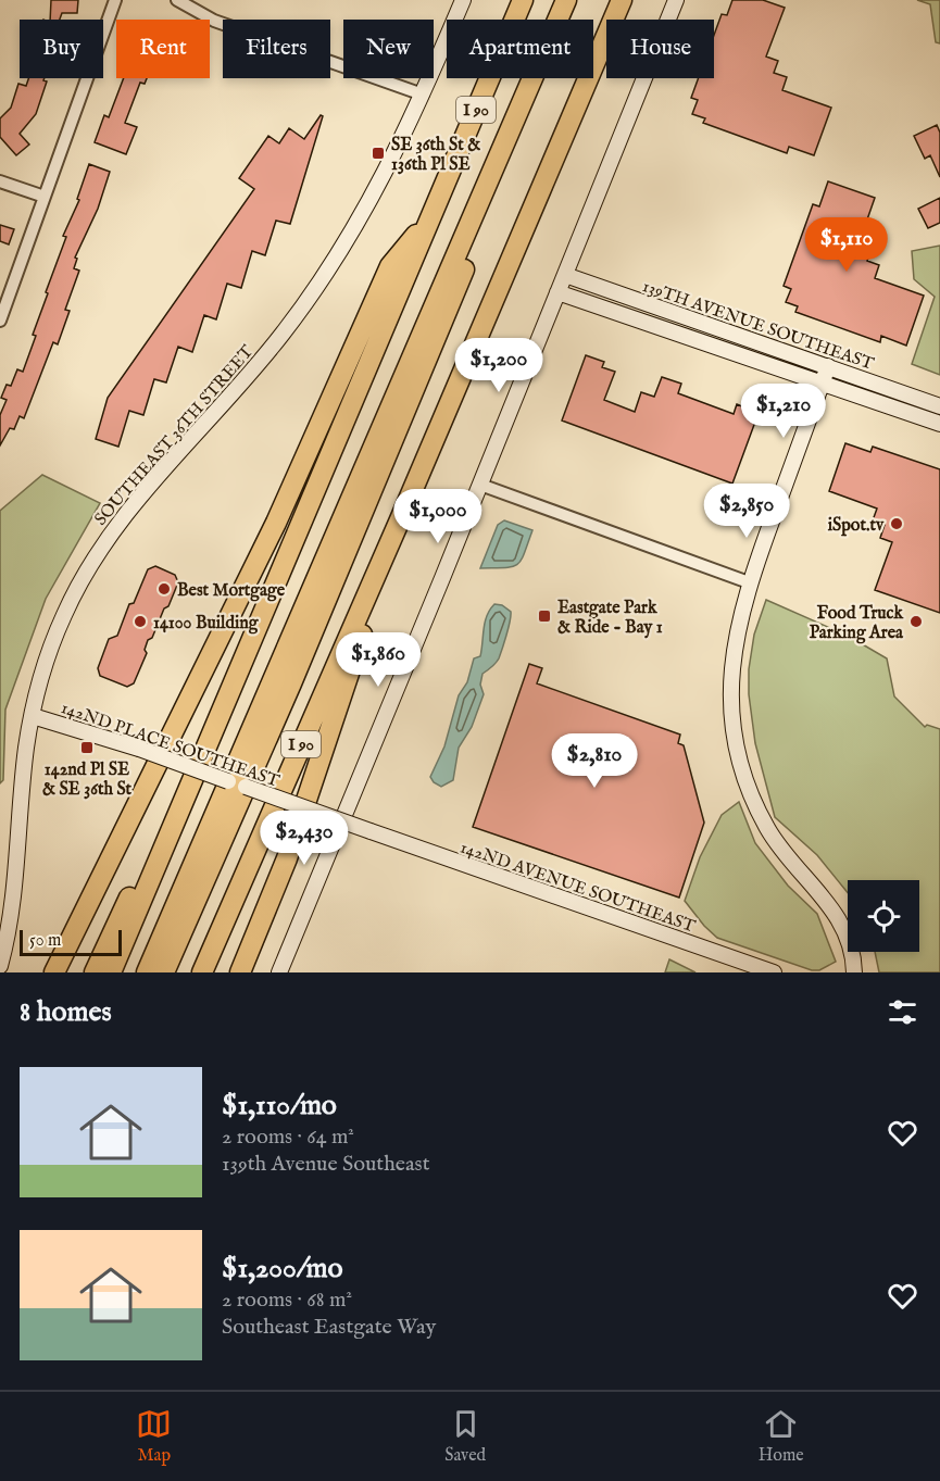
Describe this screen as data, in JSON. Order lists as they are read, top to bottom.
{
  "streets": {
    "highway": ["I 90"],
    "street": [
      "139TH AVENUE SOUTHEAST",
      "SOUTHEAST 36TH STREET",
      "142ND PLACE SOUTHEAST",
      "142ND AVENUE SOUTHEAST"
    ]
  },
  "crossings": [
    ["SOUTHEAST 36TH STREET", "142ND PLACE SOUTHEAST"],
    ["142ND PLACE SOUTHEAST", "142ND AVENUE SOUTHEAST"]
  ],
  "places": {
    "transit": ["SE 36th St & 136th Pl SE", "Eastgate Park & Ride - Bay 1", "142nd Pl SE & SE 36th St"],
    "other": [
      "iSpot.tv",
      "Best Mortgage",
      "14100 Building",
      "Food Truck Parking Area"
    ]
  },
  "scale_bar": "50 m",
  "page": {
    "chip": [
      "Buy",
      "Rent",
      "Filters",
      "New",
      "Apartment",
      "House"
    ],
    "price": [
      "$1,110",
      "$1,200",
      "$1,210",
      "$2,850",
      "$1,000",
      "$1,860",
      "$2,810",
      "$2,430"
    ],
    "scale": "50 m",
    "heading": "8 homes",
    "list": [
      {
        "name": "$1,110/mo",
        "note": "2 rooms · 64 m² · 139th Avenue Southeast"
      },
      {
        "name": "$1,200/mo",
        "note": "2 rooms · 68 m² · Southeast Eastgate Way"
      }
    ],
    "tabs": ["Map", "Saved", "Home"]
  }
}
